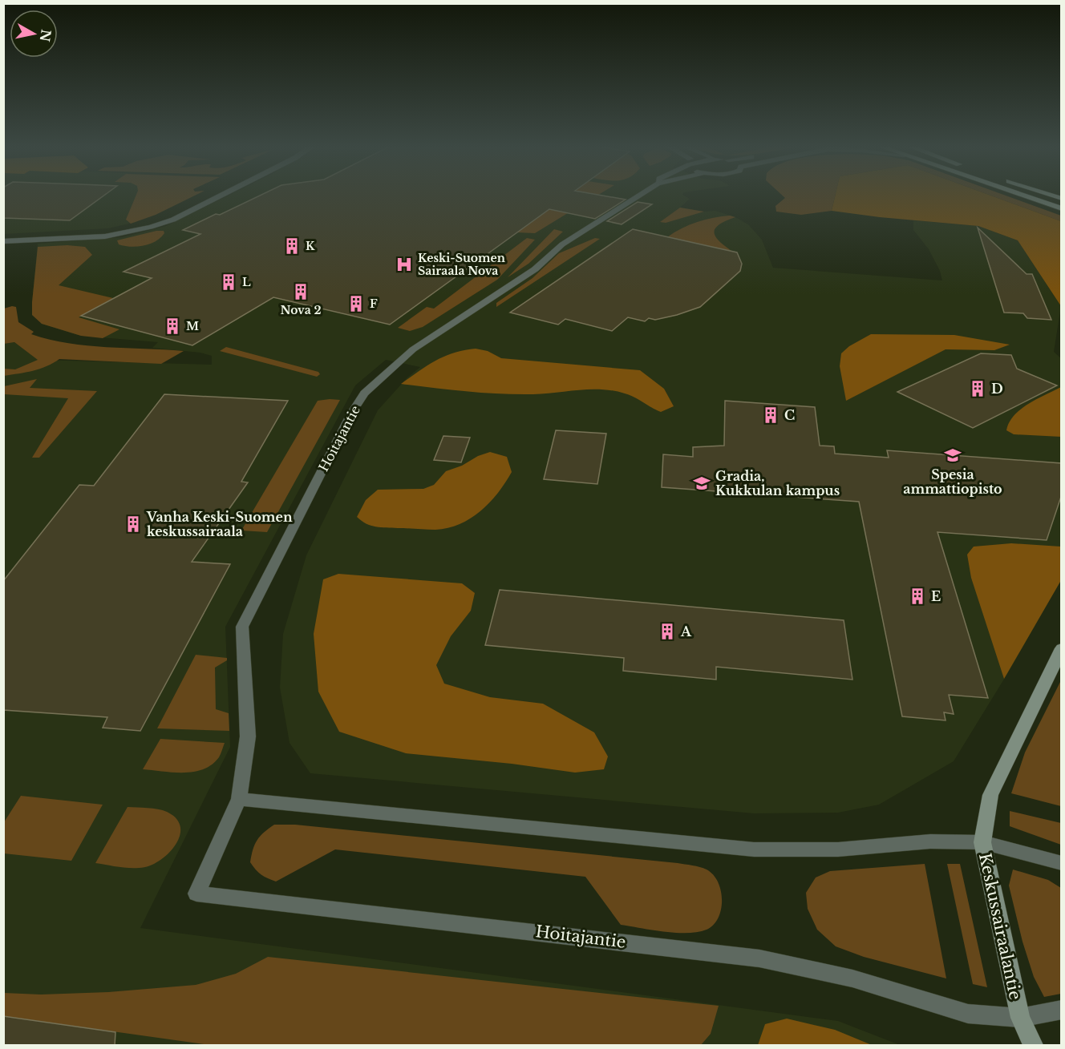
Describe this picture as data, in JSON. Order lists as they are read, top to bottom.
{
  "streets": {
    "main road": ["Keskussairaalantie"],
    "street": ["Hoitajantie"]
  },
  "crossings": [
    ["Hoitajantie", "Keskussairaalantie"]
  ],
  "places": {
    "building": [
      "K",
      "L",
      "Nova 2",
      "F",
      "M",
      "D",
      "C",
      "Vanha Keski-Suomen keskussairaala",
      "E",
      "A"
    ],
    "hospital": ["Keski-Suomen Sairaala Nova"],
    "school or university": ["Spesia ammattiopisto", "Gradia, Kukkulan kampus"]
  },
  "north": "right"
}
